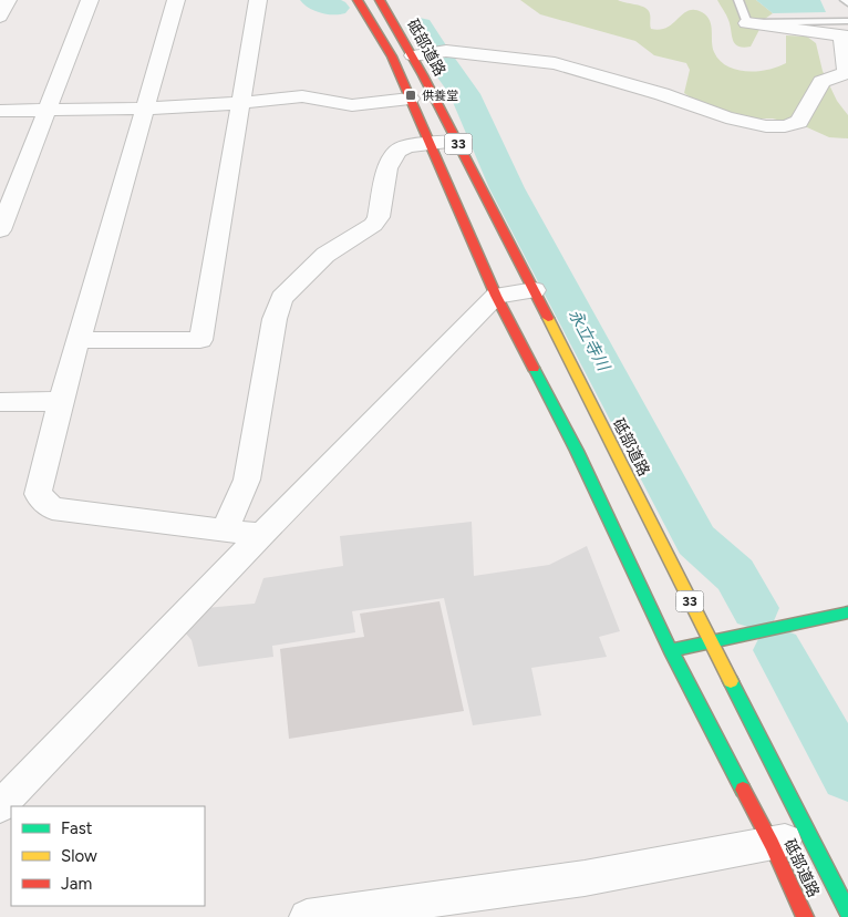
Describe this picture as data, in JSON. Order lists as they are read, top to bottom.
{
  "streets": {
    "main road": ["砥部道路", "33"]
  },
  "water": ["永立寺川"],
  "places": {
    "transit": ["供養堂"]
  },
  "legend": ["Fast", "Slow", "Jam"]
}
